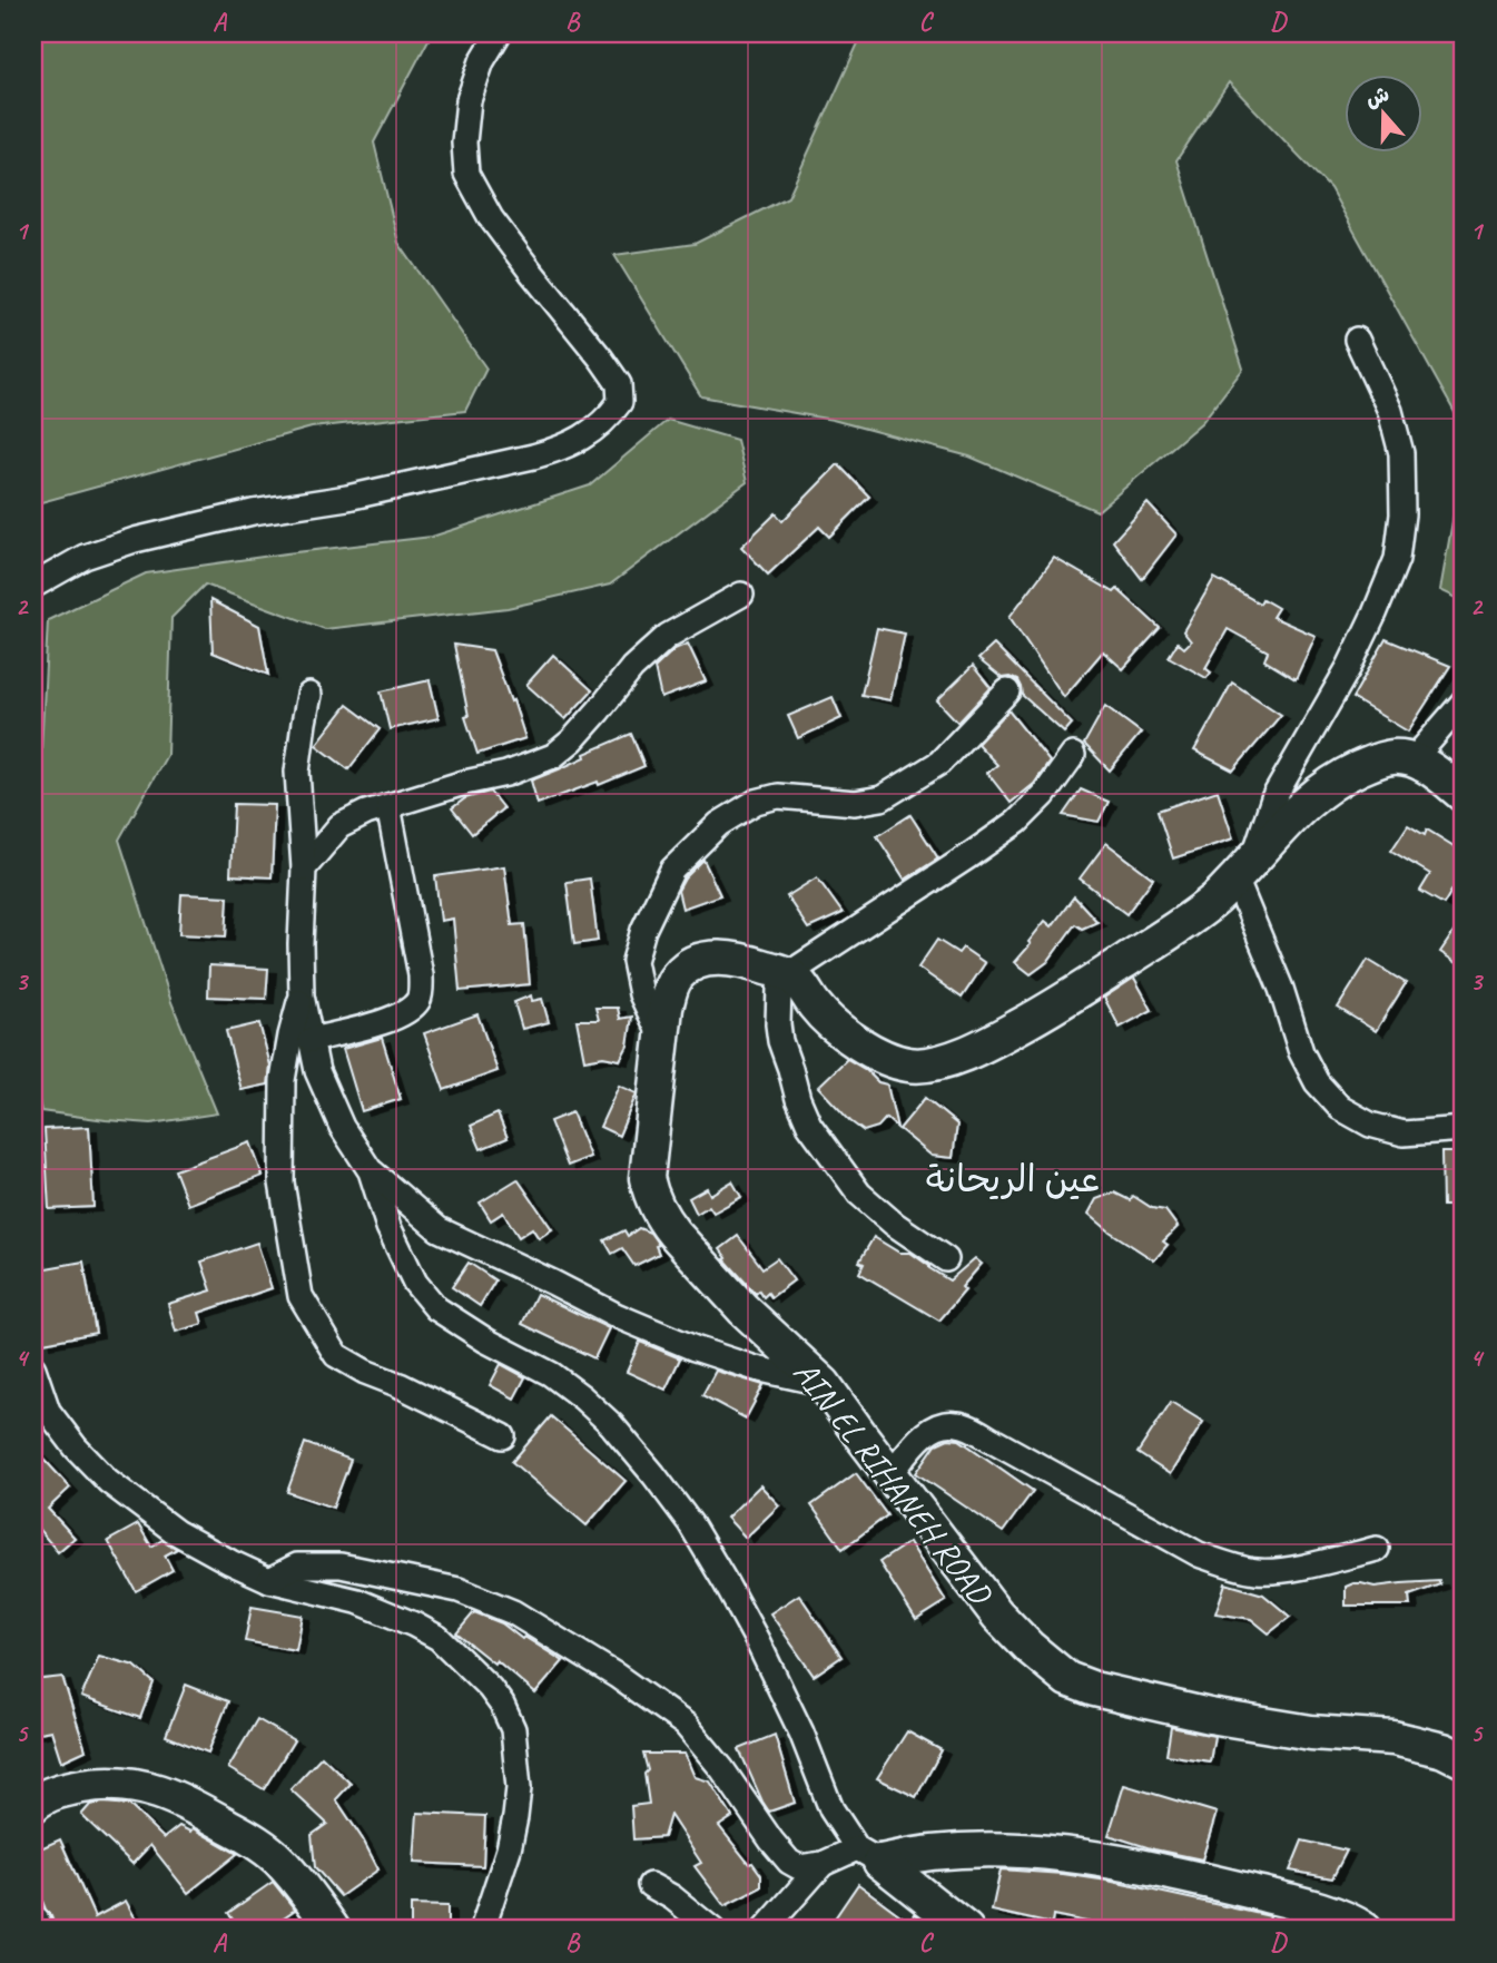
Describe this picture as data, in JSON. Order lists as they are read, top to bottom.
{
  "streets": {
    "street": ["AIN EL RIHANEH ROAD"]
  },
  "districts": ["عين الريحانة"],
  "north": "top",
  "grid": {
    "columns": [
      "A",
      "B",
      "C",
      "D"
    ],
    "rows": [
      "1",
      "2",
      "3",
      "4",
      "5"
    ]
  }
}
